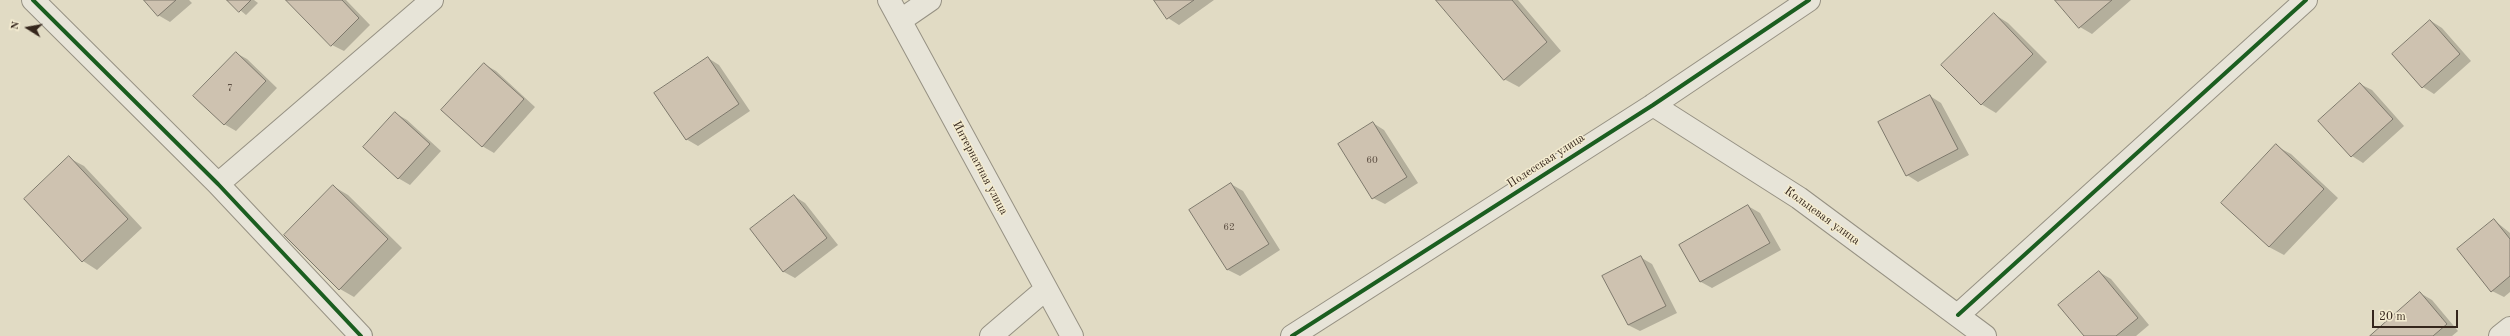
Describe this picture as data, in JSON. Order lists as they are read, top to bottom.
{
  "streets": {
    "street": ["Полесская улица", "Интернатная улица", "Кольцевая улица"]
  },
  "crossings": [
    ["Полесская улица", "Кольцевая улица"]
  ],
  "house_numbers": ["7", "60", "62"],
  "scale_bar": "20 m",
  "north": "left"
}
